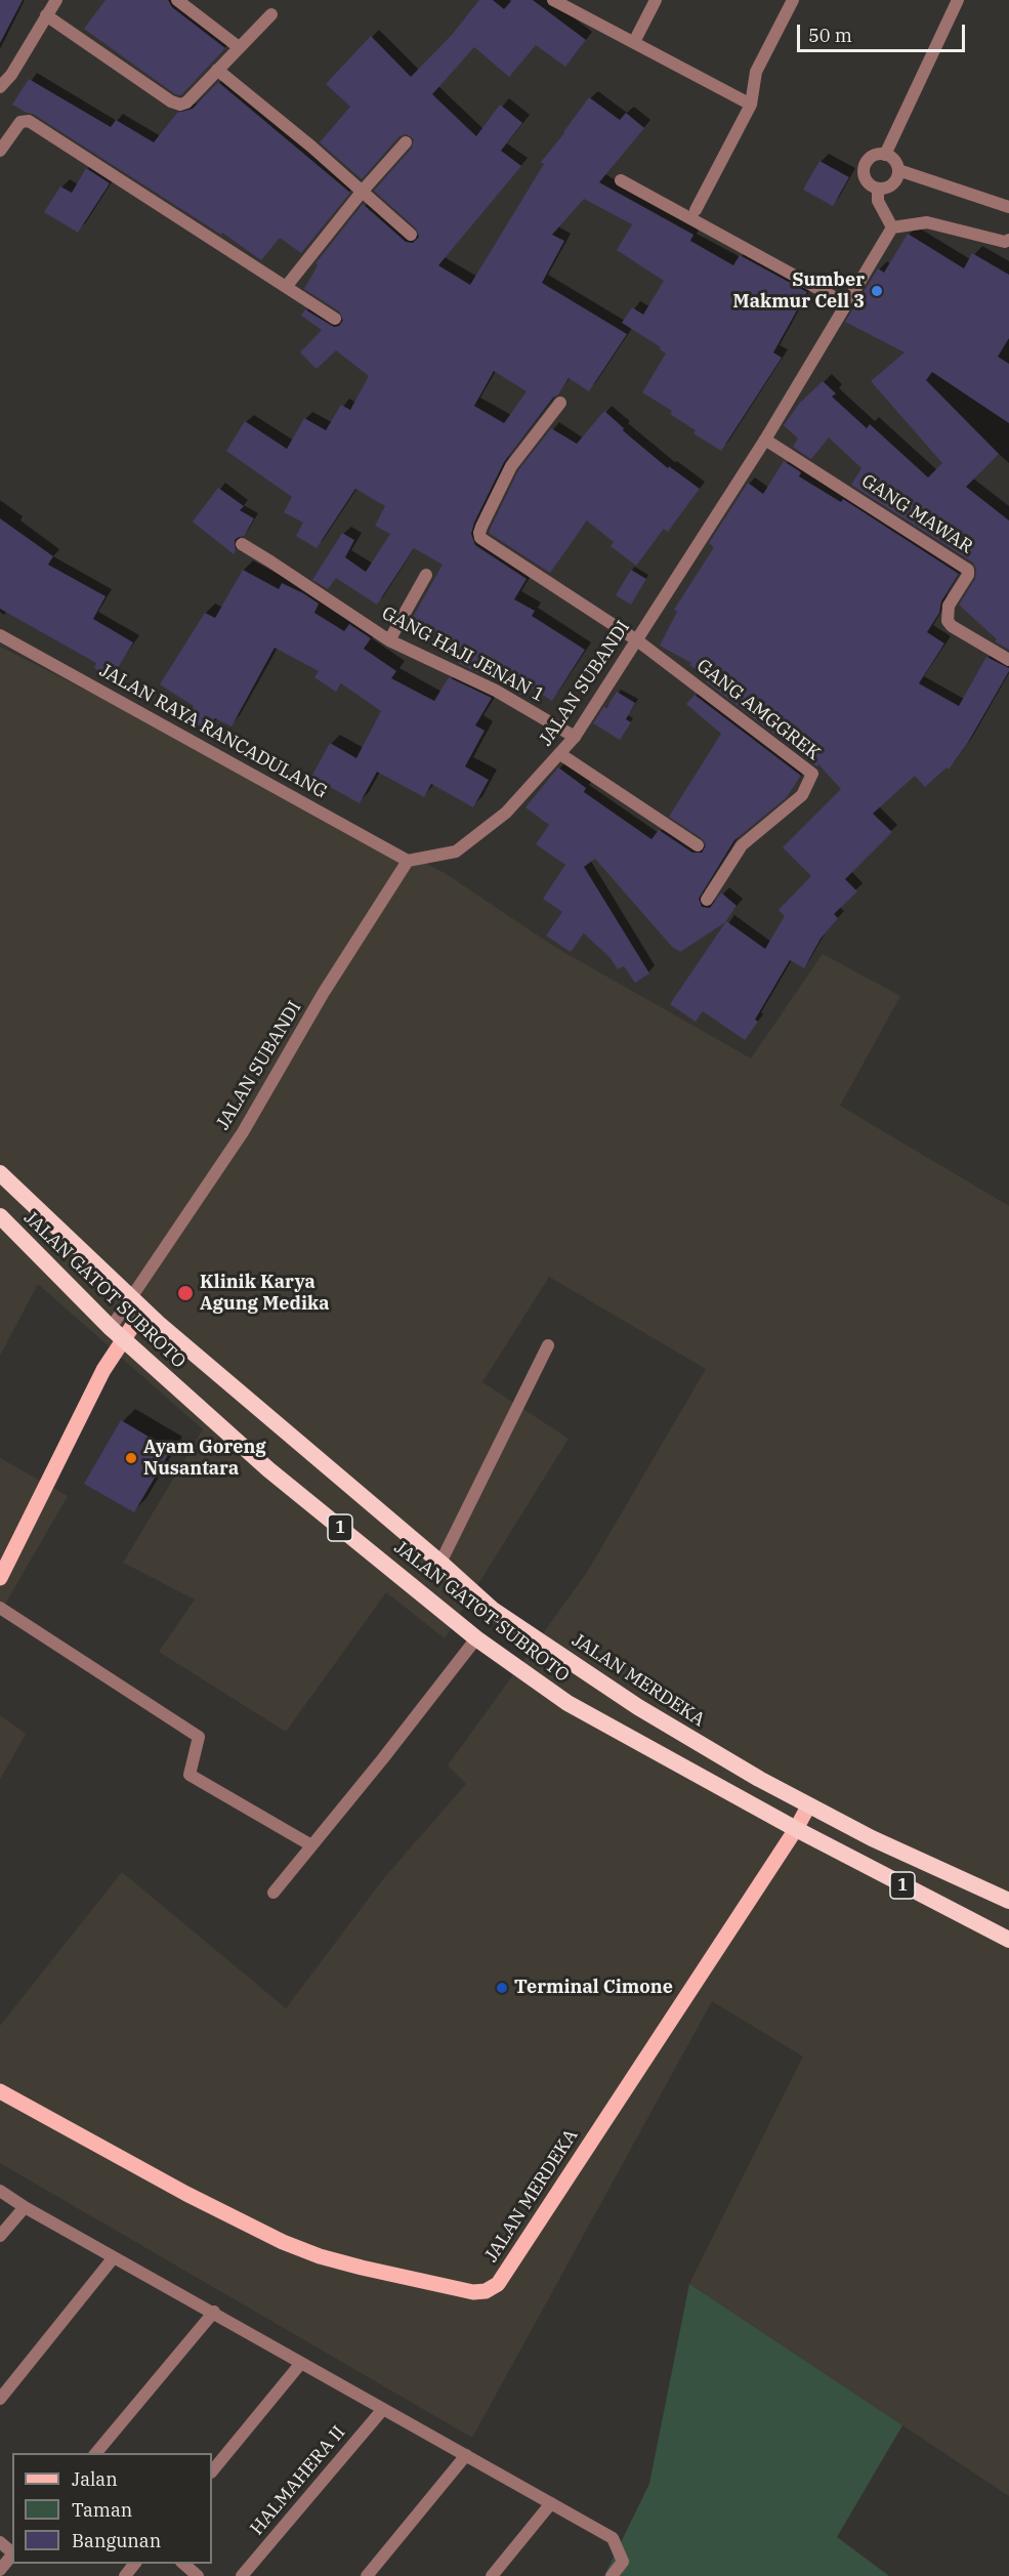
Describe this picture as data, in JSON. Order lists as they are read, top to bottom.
{
  "streets": {
    "highway": ["JALAN GATOT SUBROTO", "1", "JALAN MERDEKA"],
    "street": [
      "GANG MAWAR",
      "GANG HAJI JENAN 1",
      "JALAN SUBANDI",
      "GANG AMGGREK",
      "JALAN RAYA RANCADULANG",
      "HALMAHERA II"
    ]
  },
  "crossings": [
    ["GANG MAWAR", "JALAN SUBANDI"],
    ["GANG HAJI JENAN 1", "JALAN SUBANDI"],
    ["JALAN SUBANDI", "GANG AMGGREK"],
    ["JALAN SUBANDI", "JALAN RAYA RANCADULANG"],
    ["JALAN SUBANDI", "JALAN GATOT SUBROTO"],
    ["JALAN GATOT SUBROTO", "JALAN MERDEKA"]
  ],
  "places": [
    "Sumber Makmur Cell 3",
    "Klinik Karya Agung Medika",
    "Ayam Goreng Nusantara",
    "Terminal Cimone"
  ],
  "legend": ["Jalan", "Taman", "Bangunan"],
  "scale_bar": "50 m"
}
